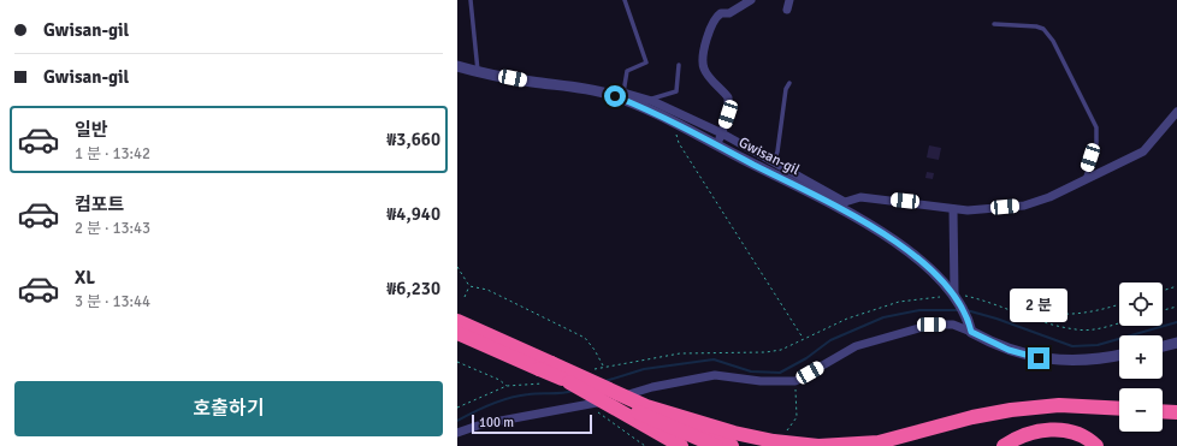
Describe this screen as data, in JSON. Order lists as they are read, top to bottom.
{
  "streets": {
    "street": ["Gwisan-gil"]
  },
  "scale_bar": "100 m",
  "page": {
    "banner": ["Gwisan-gil", "Gwisan-gil"],
    "list": [
      {
        "name": "일반",
        "note": "1 분 · 13:42",
        "value": "₩3,660"
      },
      {
        "name": "컴포트",
        "note": "2 분 · 13:43",
        "value": "₩4,940"
      },
      {
        "name": "XL",
        "note": "3 분 · 13:44",
        "value": "₩6,230"
      }
    ],
    "map_buttons": ["+", "−"],
    "bubble": "2 분",
    "buttons": "호출하기",
    "scale": "100 m"
  }
}
